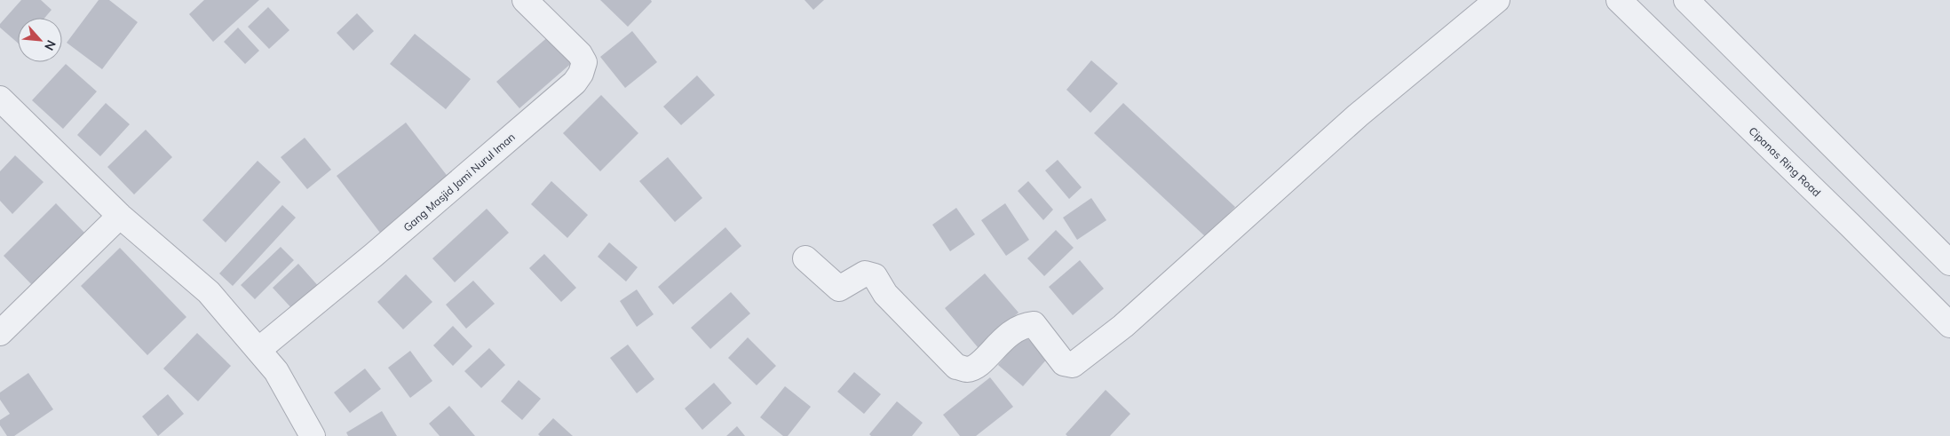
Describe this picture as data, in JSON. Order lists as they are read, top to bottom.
{
  "streets": {
    "street": ["Cipanas Ring Road", "Gang Masjid Jami Nurul Iman"]
  },
  "north": "bottom right"
}
